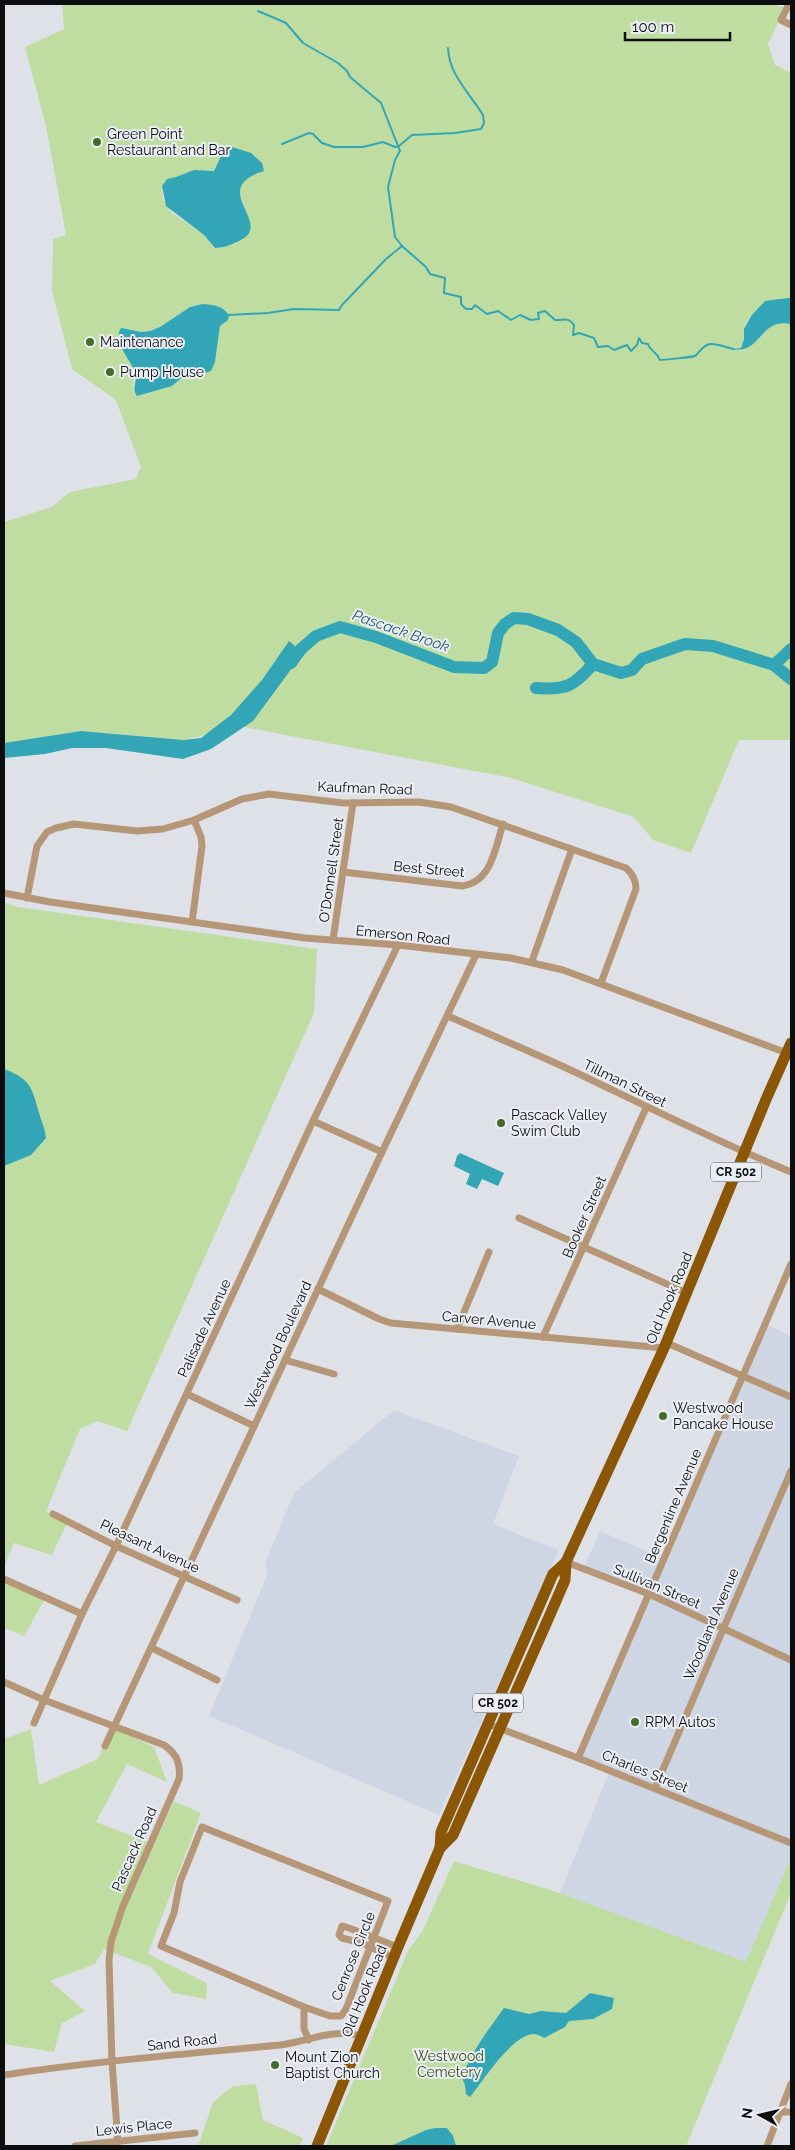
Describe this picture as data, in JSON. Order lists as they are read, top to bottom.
{
  "streets": {
    "main road": ["CR 502", "Old Hook Road"],
    "street": [
      "Kaufman Road",
      "Best Street",
      "O'Donnell Street",
      "Emerson Road",
      "Tillman Street",
      "Booker Street",
      "Carver Avenue",
      "Palisade Avenue",
      "Westwood Boulevard",
      "Bergenline Avenue",
      "Pleasant Avenue",
      "Sullivan Street",
      "Woodland Avenue",
      "Charles Street",
      "Pascack Road",
      "Cenrose Circle",
      "Sand Road",
      "Lewis Place"
    ]
  },
  "crossings": [
    ["Kaufman Road", "Best Street"],
    ["Kaufman Road", "O'Donnell Street"],
    ["Kaufman Road", "Emerson Road"],
    ["Best Street", "O'Donnell Street"],
    ["O'Donnell Street", "Emerson Road"],
    ["Emerson Road", "Old Hook Road"],
    ["Emerson Road", "Palisade Avenue"],
    ["Emerson Road", "Westwood Boulevard"],
    ["Tillman Street", "Booker Street"],
    ["Tillman Street", "Old Hook Road"],
    ["Tillman Street", "Westwood Boulevard"],
    ["Booker Street", "Carver Avenue"],
    ["Old Hook Road", "Carver Avenue"],
    ["Old Hook Road", "Sullivan Street"],
    ["Old Hook Road", "Charles Street"],
    ["Old Hook Road", "Sand Road"],
    ["Carver Avenue", "Westwood Boulevard"],
    ["Carver Avenue", "Bergenline Avenue"],
    ["Palisade Avenue", "Pleasant Avenue"],
    ["Palisade Avenue", "Pascack Road"],
    ["Westwood Boulevard", "Pleasant Avenue"],
    ["Westwood Boulevard", "Pascack Road"],
    ["Bergenline Avenue", "Sullivan Street"],
    ["Bergenline Avenue", "Charles Street"],
    ["Sullivan Street", "Woodland Avenue"],
    ["Woodland Avenue", "Charles Street"],
    ["Pascack Road", "Sand Road"],
    ["Pascack Road", "Lewis Place"]
  ],
  "water": ["Pascack Brook"],
  "parks": ["Westwood Cemetery"],
  "places": [
    "Green Point Restaurant and Bar",
    "Maintenance",
    "Pump House",
    "Pascack Valley Swim Club",
    "Westwood Pancake House",
    "RPM Autos",
    "Mount Zion Baptist Church"
  ],
  "scale_bar": "100 m",
  "north": "left"
}
